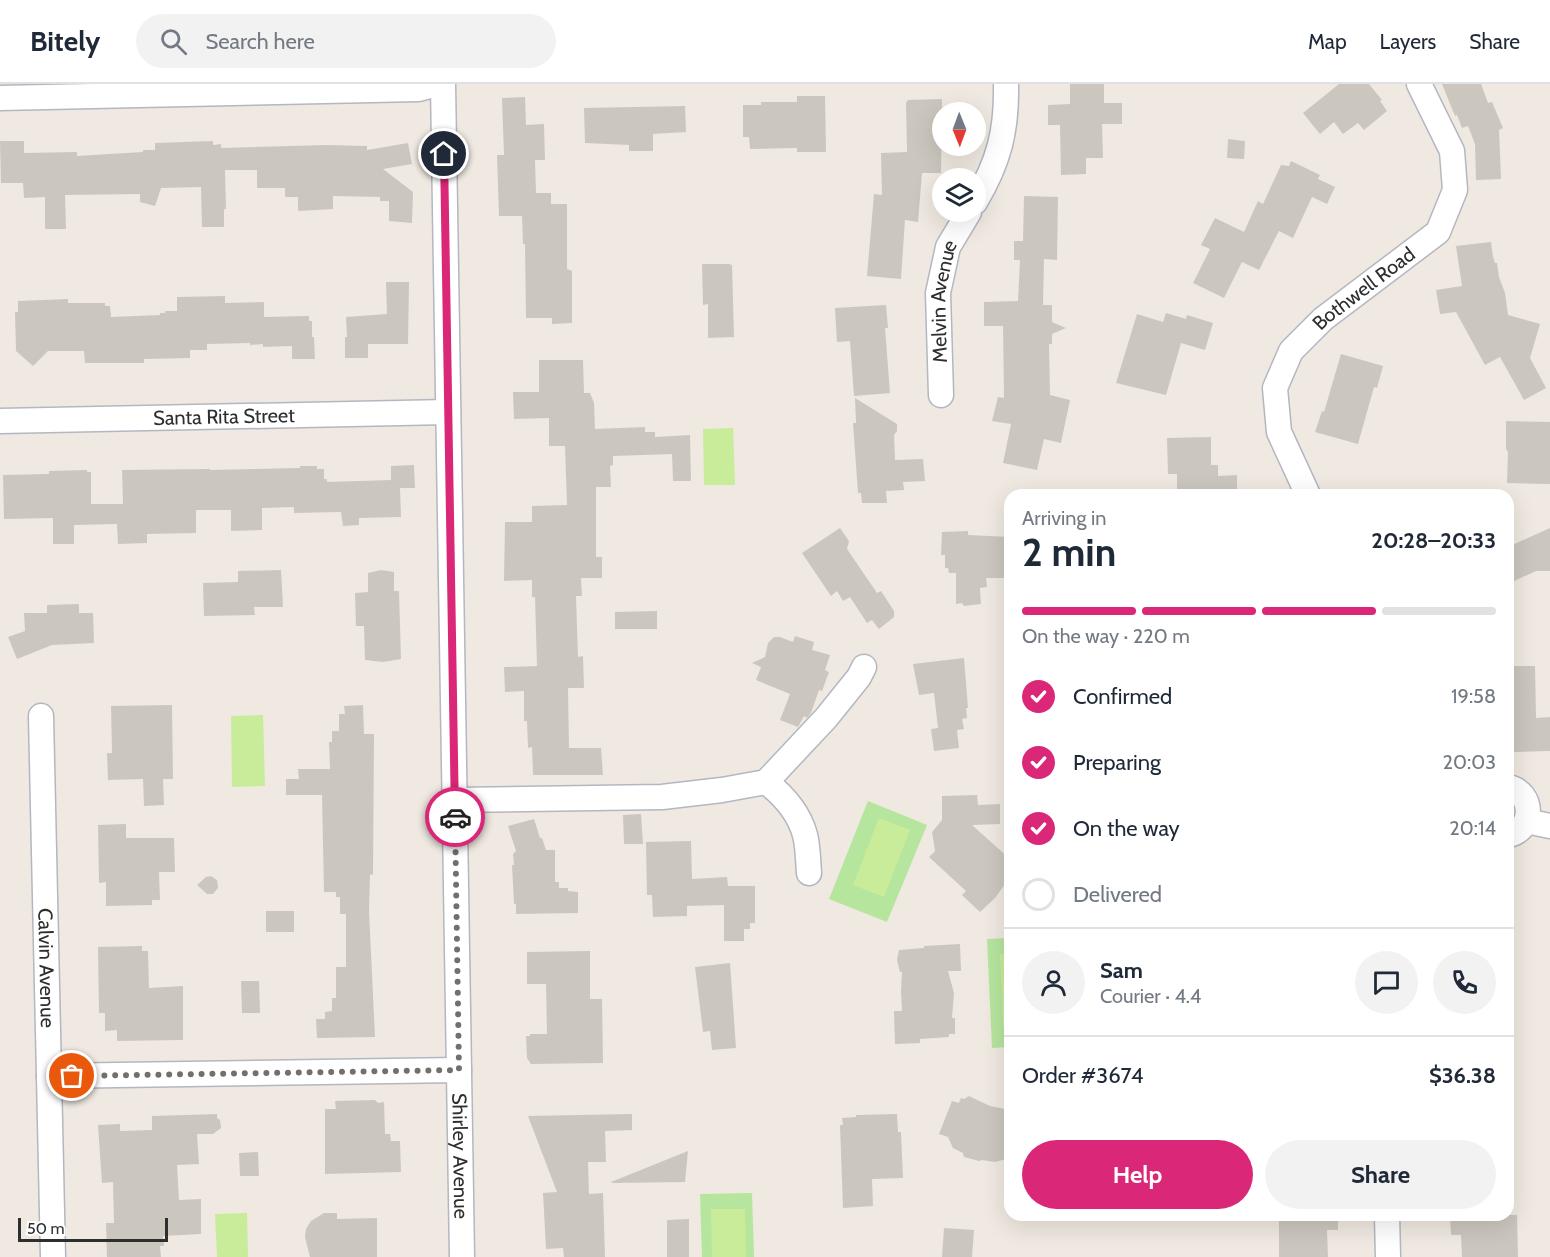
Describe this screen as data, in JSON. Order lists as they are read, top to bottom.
{
  "streets": {
    "street": [
      "Bothwell Road",
      "Melvin Avenue",
      "Santa Rita Street",
      "Calvin Avenue",
      "Shirley Avenue"
    ]
  },
  "crossings": [
    ["Santa Rita Street", "Shirley Avenue"]
  ],
  "scale_bar": "50 m",
  "north": "bottom",
  "page": {
    "header": "Bitely",
    "search": "Search here",
    "nav": ["Map", "Layers", "Share"],
    "heading": ["2 min", "Arriving in", "20:28–20:33"],
    "panel": [
      "Sam",
      "Courier · 4.4",
      "Order #3674",
      "$36.38"
    ],
    "bar": "On the way · 220 m",
    "list": [
      ["Confirmed", "19:58"],
      ["Preparing", "20:03"],
      ["On the way", "20:14"],
      "Delivered"
    ],
    "buttons": ["Help", "Share"],
    "scale": "50 m"
  }
}
